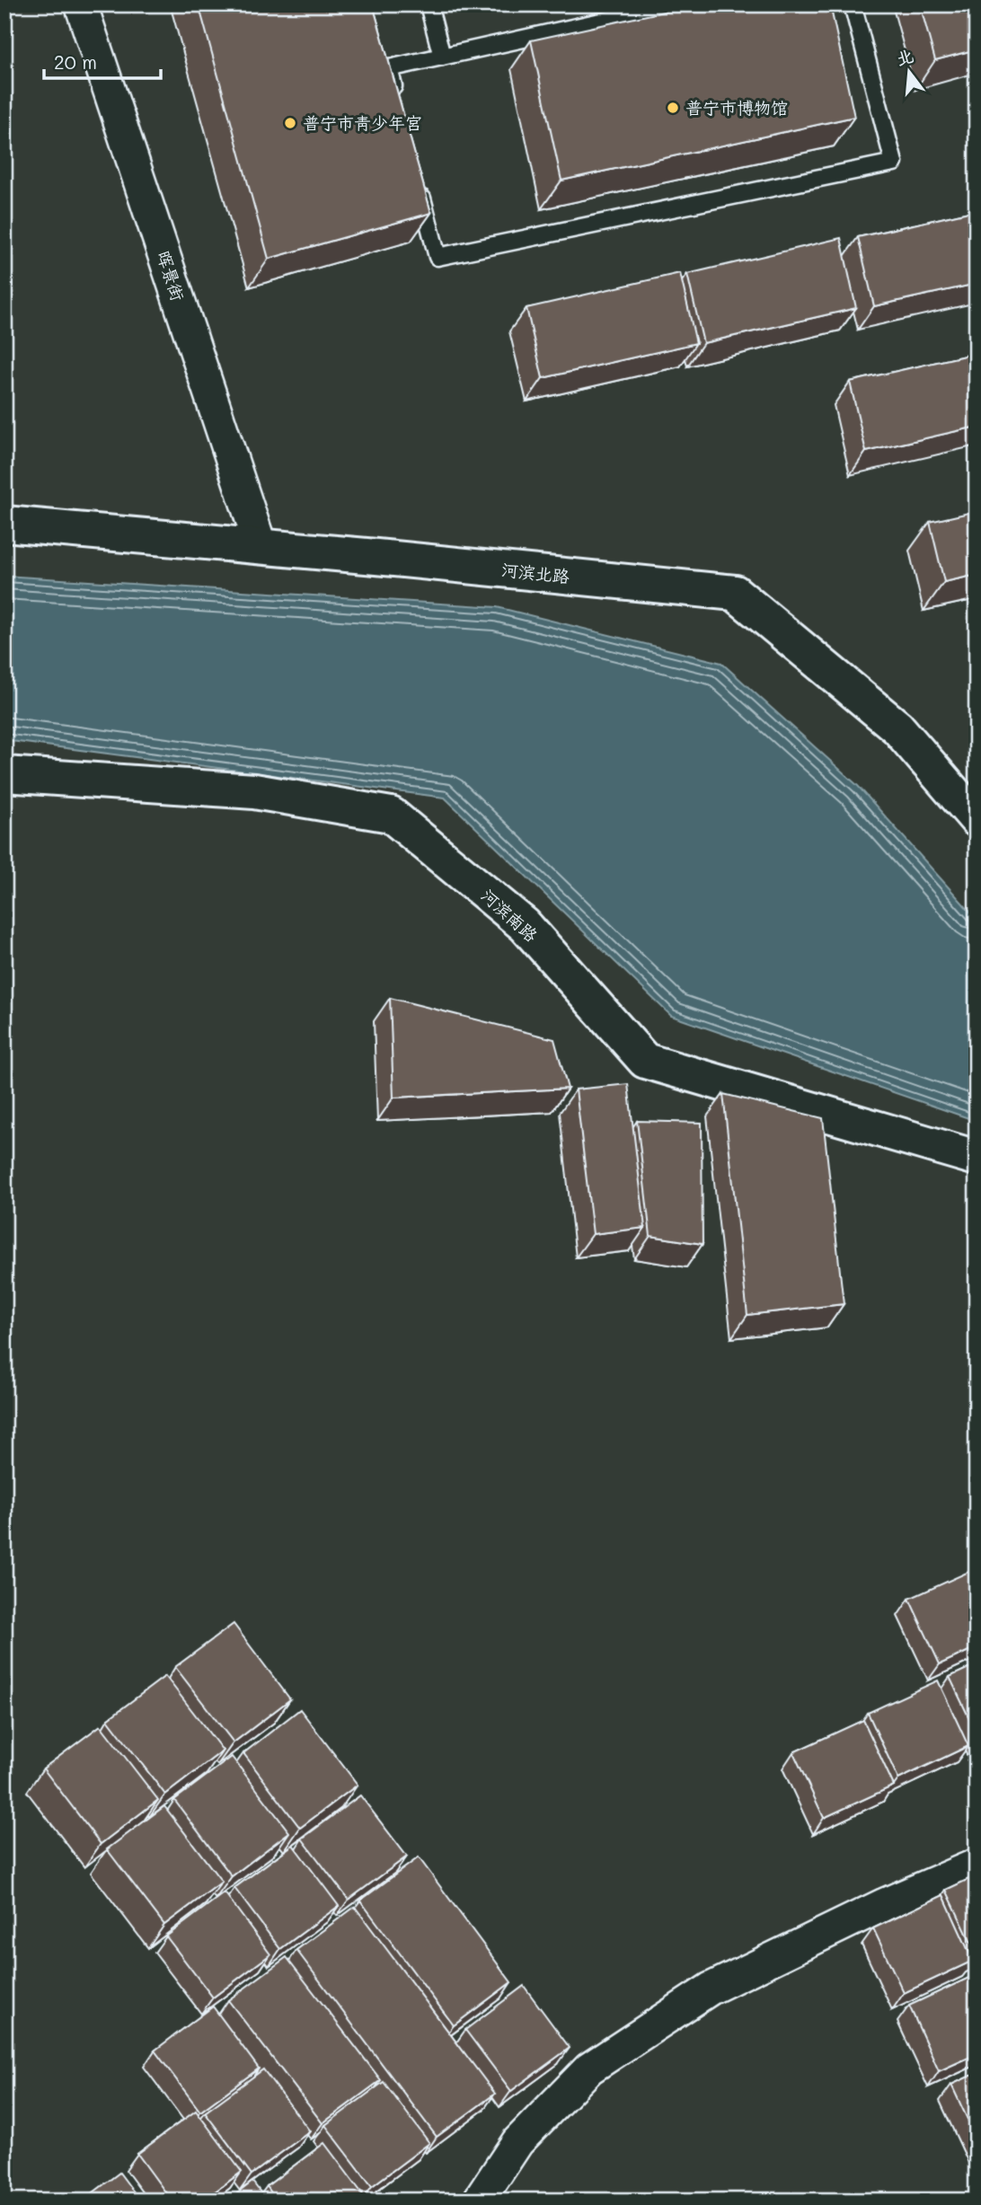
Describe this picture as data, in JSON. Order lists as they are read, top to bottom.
{
  "streets": {
    "street": ["晖景街", "河滨北路", "河滨南路"]
  },
  "crossings": [
    ["晖景街", "河滨北路"]
  ],
  "places": ["普宁市博物馆", "普宁市青少年宫"],
  "scale_bar": "20 m",
  "north": "top"
}
